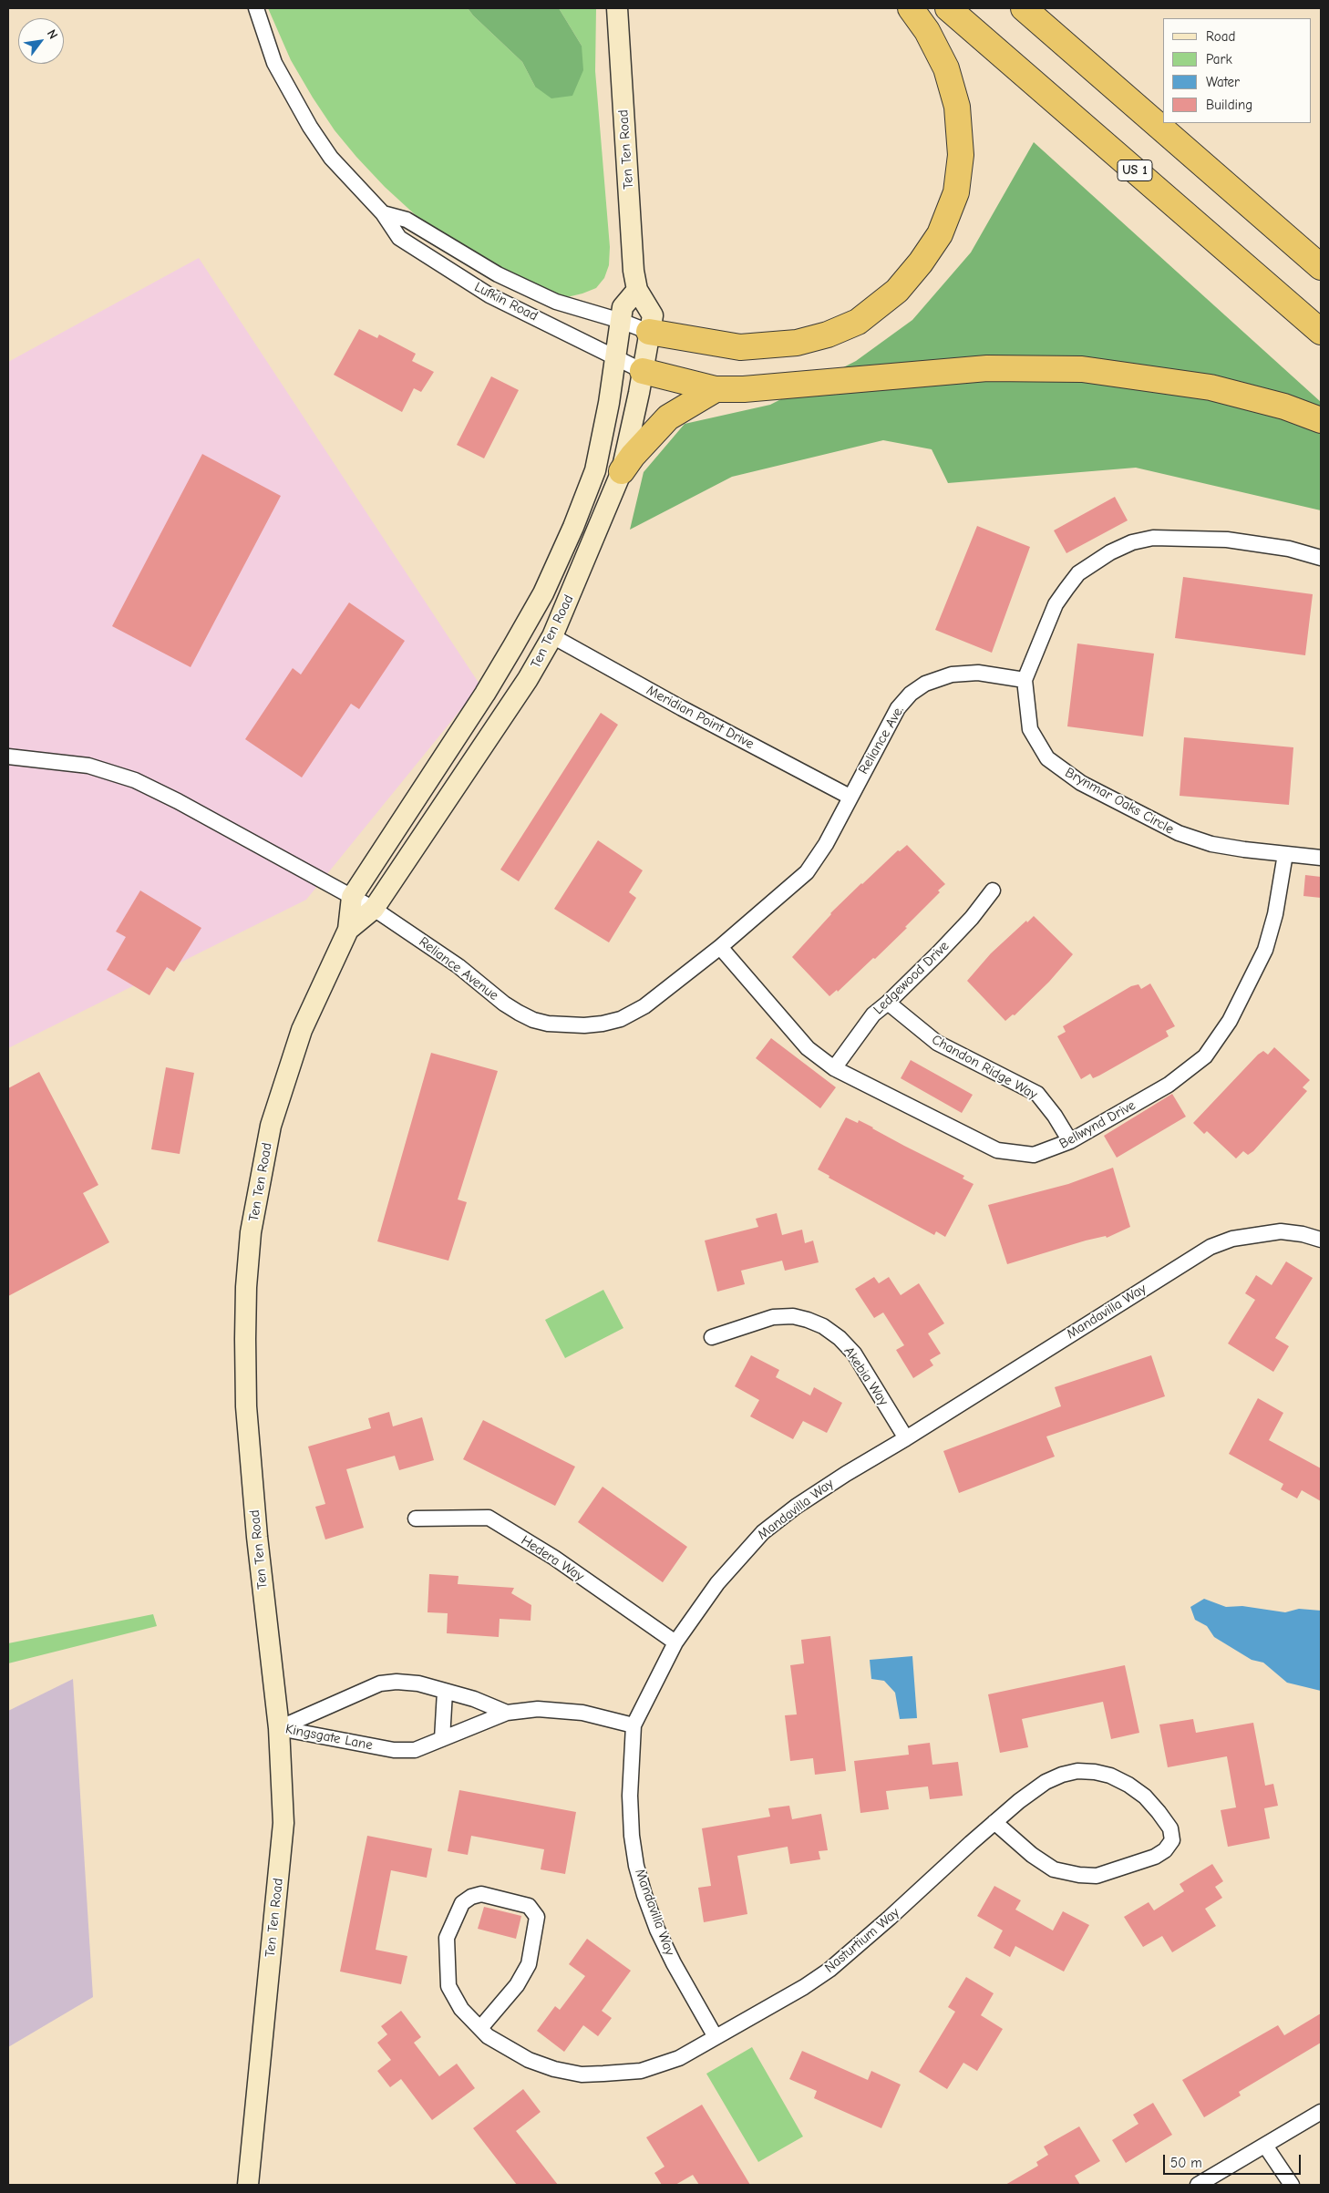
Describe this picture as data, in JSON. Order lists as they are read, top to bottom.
{
  "streets": {
    "highway": ["US 1"],
    "main road": ["Ten Ten Road"],
    "street": [
      "Lufkin Road",
      "Meridian Point Drive",
      "Reliance Ave.",
      "Brynmar Oaks Circle",
      "Reliance Avenue",
      "Ledgewood Drive",
      "Chandon Ridge Way",
      "Bellwynd Drive",
      "Mandavilla Way",
      "Akebia Way",
      "Hedera Way",
      "Kingsgate Lane",
      "Nasturtium Way"
    ]
  },
  "crossings": [
    ["Ten Ten Road", "Lufkin Road"],
    ["Ten Ten Road", "Meridian Point Drive"],
    ["Ten Ten Road", "Reliance Avenue"],
    ["Ten Ten Road", "Kingsgate Lane"],
    ["Meridian Point Drive", "Reliance Ave."],
    ["Meridian Point Drive", "Reliance Avenue"],
    ["Reliance Ave.", "Brynmar Oaks Circle"],
    ["Reliance Ave.", "Reliance Avenue"],
    ["Brynmar Oaks Circle", "Bellwynd Drive"],
    ["Reliance Avenue", "Bellwynd Drive"],
    ["Ledgewood Drive", "Chandon Ridge Way"],
    ["Ledgewood Drive", "Bellwynd Drive"],
    ["Chandon Ridge Way", "Bellwynd Drive"],
    ["Mandavilla Way", "Akebia Way"],
    ["Mandavilla Way", "Hedera Way"],
    ["Mandavilla Way", "Kingsgate Lane"],
    ["Mandavilla Way", "Nasturtium Way"]
  ],
  "legend": [
    "Road",
    "Park",
    "Water",
    "Building"
  ],
  "scale_bar": "50 m",
  "north": "top right"
}
